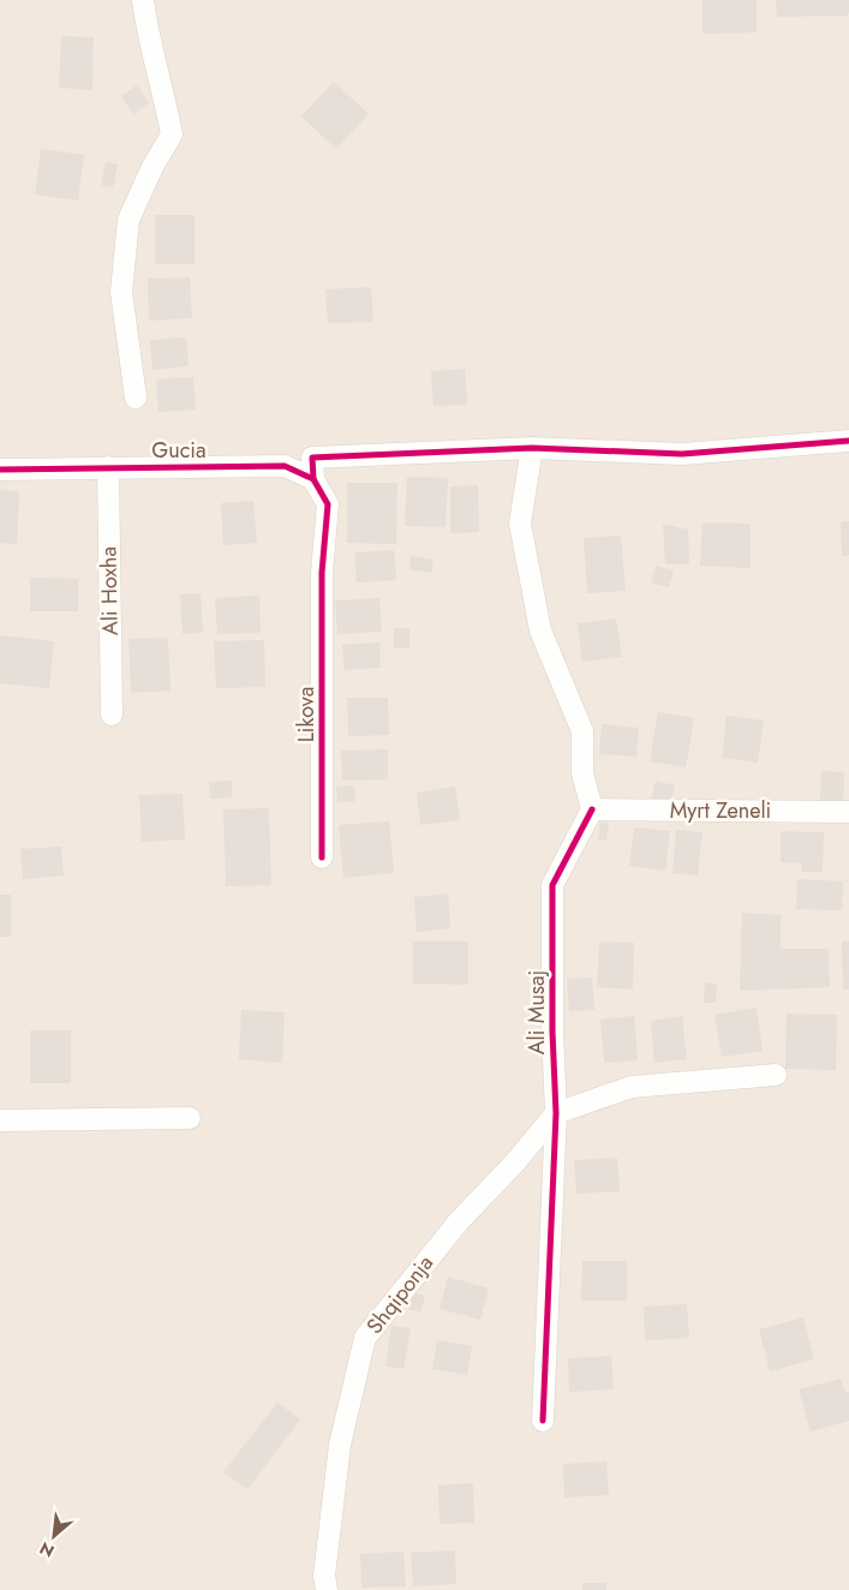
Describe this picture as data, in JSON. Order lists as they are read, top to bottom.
{
  "streets": {
    "street": [
      "Gucia",
      "Ali Hoxha",
      "Likova",
      "Myrt Zeneli",
      "Ali Musaj",
      "Shqiponja"
    ]
  },
  "crossings": [
    ["Gucia", "Ali Hoxha"],
    ["Gucia", "Likova"],
    ["Myrt Zeneli", "Ali Musaj"],
    ["Ali Musaj", "Shqiponja"]
  ],
  "north": "bottom left"
}
